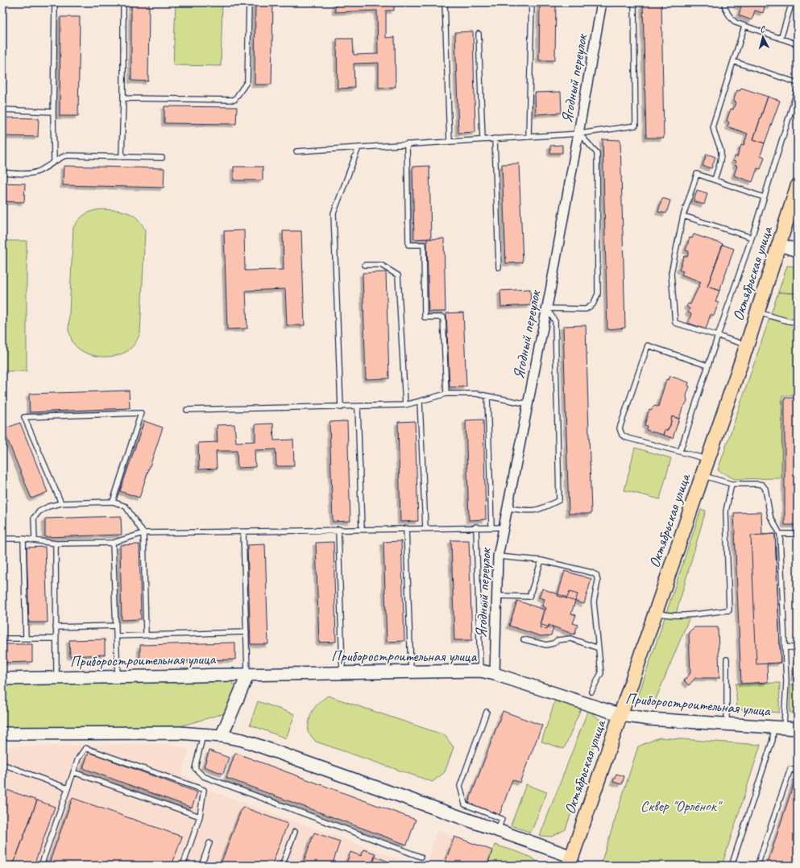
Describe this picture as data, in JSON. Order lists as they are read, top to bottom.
{
  "streets": {
    "main road": ["Октябрьская улица", "Приборостроительная улица"],
    "street": ["Ягодный переулок"]
  },
  "crossings": [
    ["Ягодный переулок", "Приборостроительная улица"],
    ["Октябрьская улица", "Приборостроительная улица"]
  ],
  "parks": ["Сквер \"Орлёнок\""],
  "north": "top"
}
